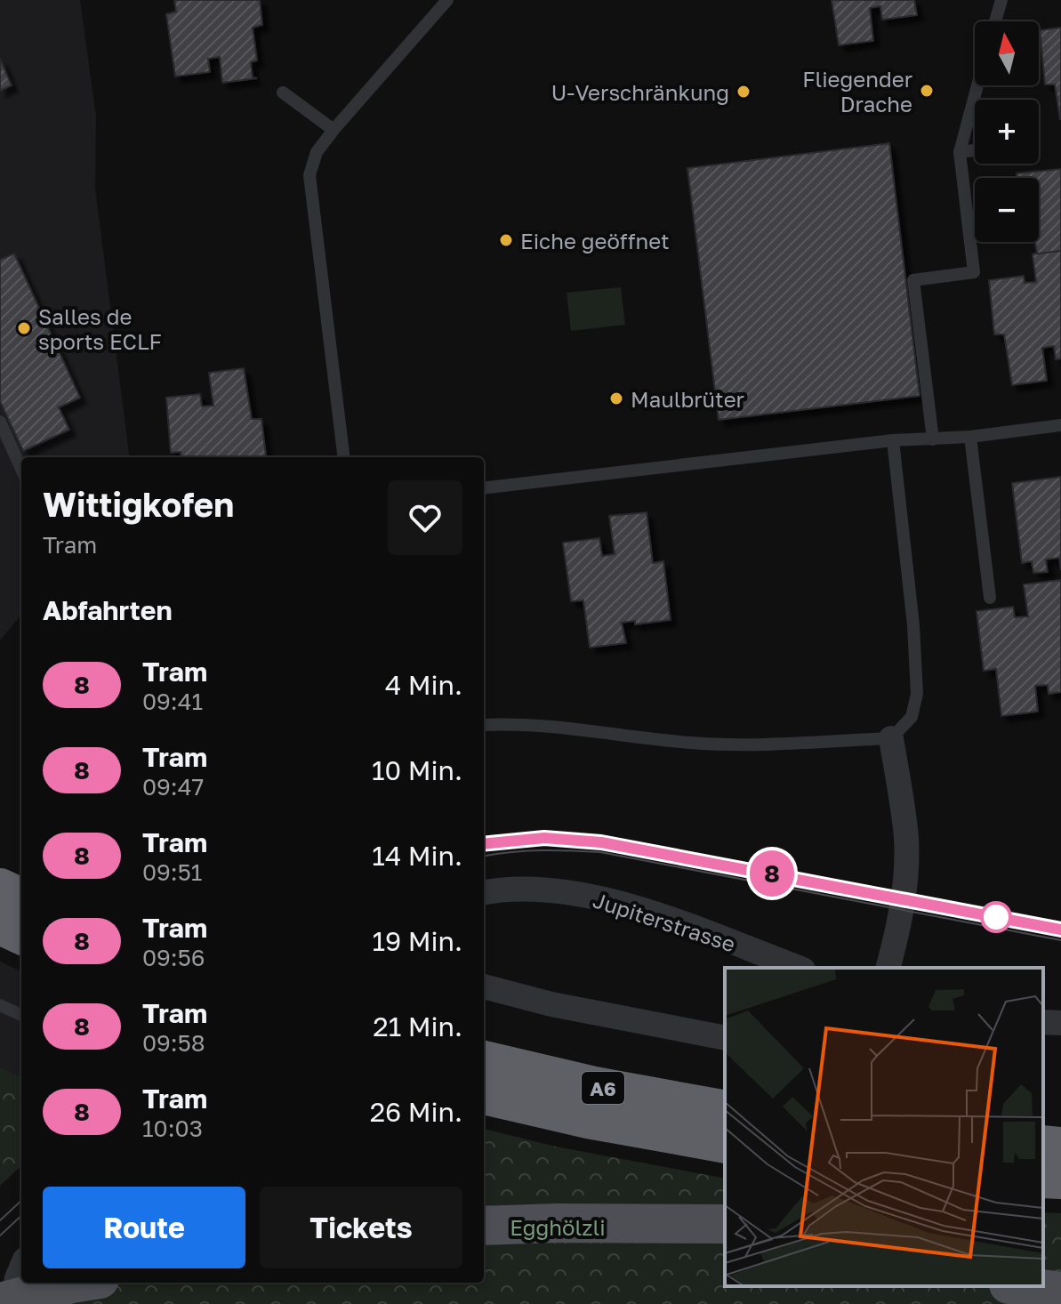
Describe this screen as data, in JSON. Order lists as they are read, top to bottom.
{
  "streets": {
    "highway": ["A6"],
    "street": ["Jupiterstrasse"]
  },
  "parks": ["Egghölzli"],
  "places": [
    "Fliegender Drache",
    "U-Verschränkung",
    "Eiche geöffnet",
    "Salles de sports ECLF",
    "Maulbrüter"
  ],
  "lines": ["tram line 8"],
  "north": "top",
  "page": {
    "on_map": "8",
    "map_buttons": ["+", "−"],
    "heading": [
      ["Wittigkofen", "Tram"],
      "Abfahrten"
    ],
    "list": [
      {
        "mark": "8",
        "name": "Tram",
        "note": "09:41",
        "value": "4 Min."
      },
      {
        "mark": "8",
        "name": "Tram",
        "note": "09:47",
        "value": "10 Min."
      },
      {
        "mark": "8",
        "name": "Tram",
        "note": "09:51",
        "value": "14 Min."
      },
      {
        "mark": "8",
        "name": "Tram",
        "note": "09:56",
        "value": "19 Min."
      },
      {
        "mark": "8",
        "name": "Tram",
        "note": "09:58",
        "value": "21 Min."
      },
      {
        "mark": "8",
        "name": "Tram",
        "note": "10:03",
        "value": "26 Min."
      }
    ],
    "buttons": ["Route", "Tickets"]
  }
}
